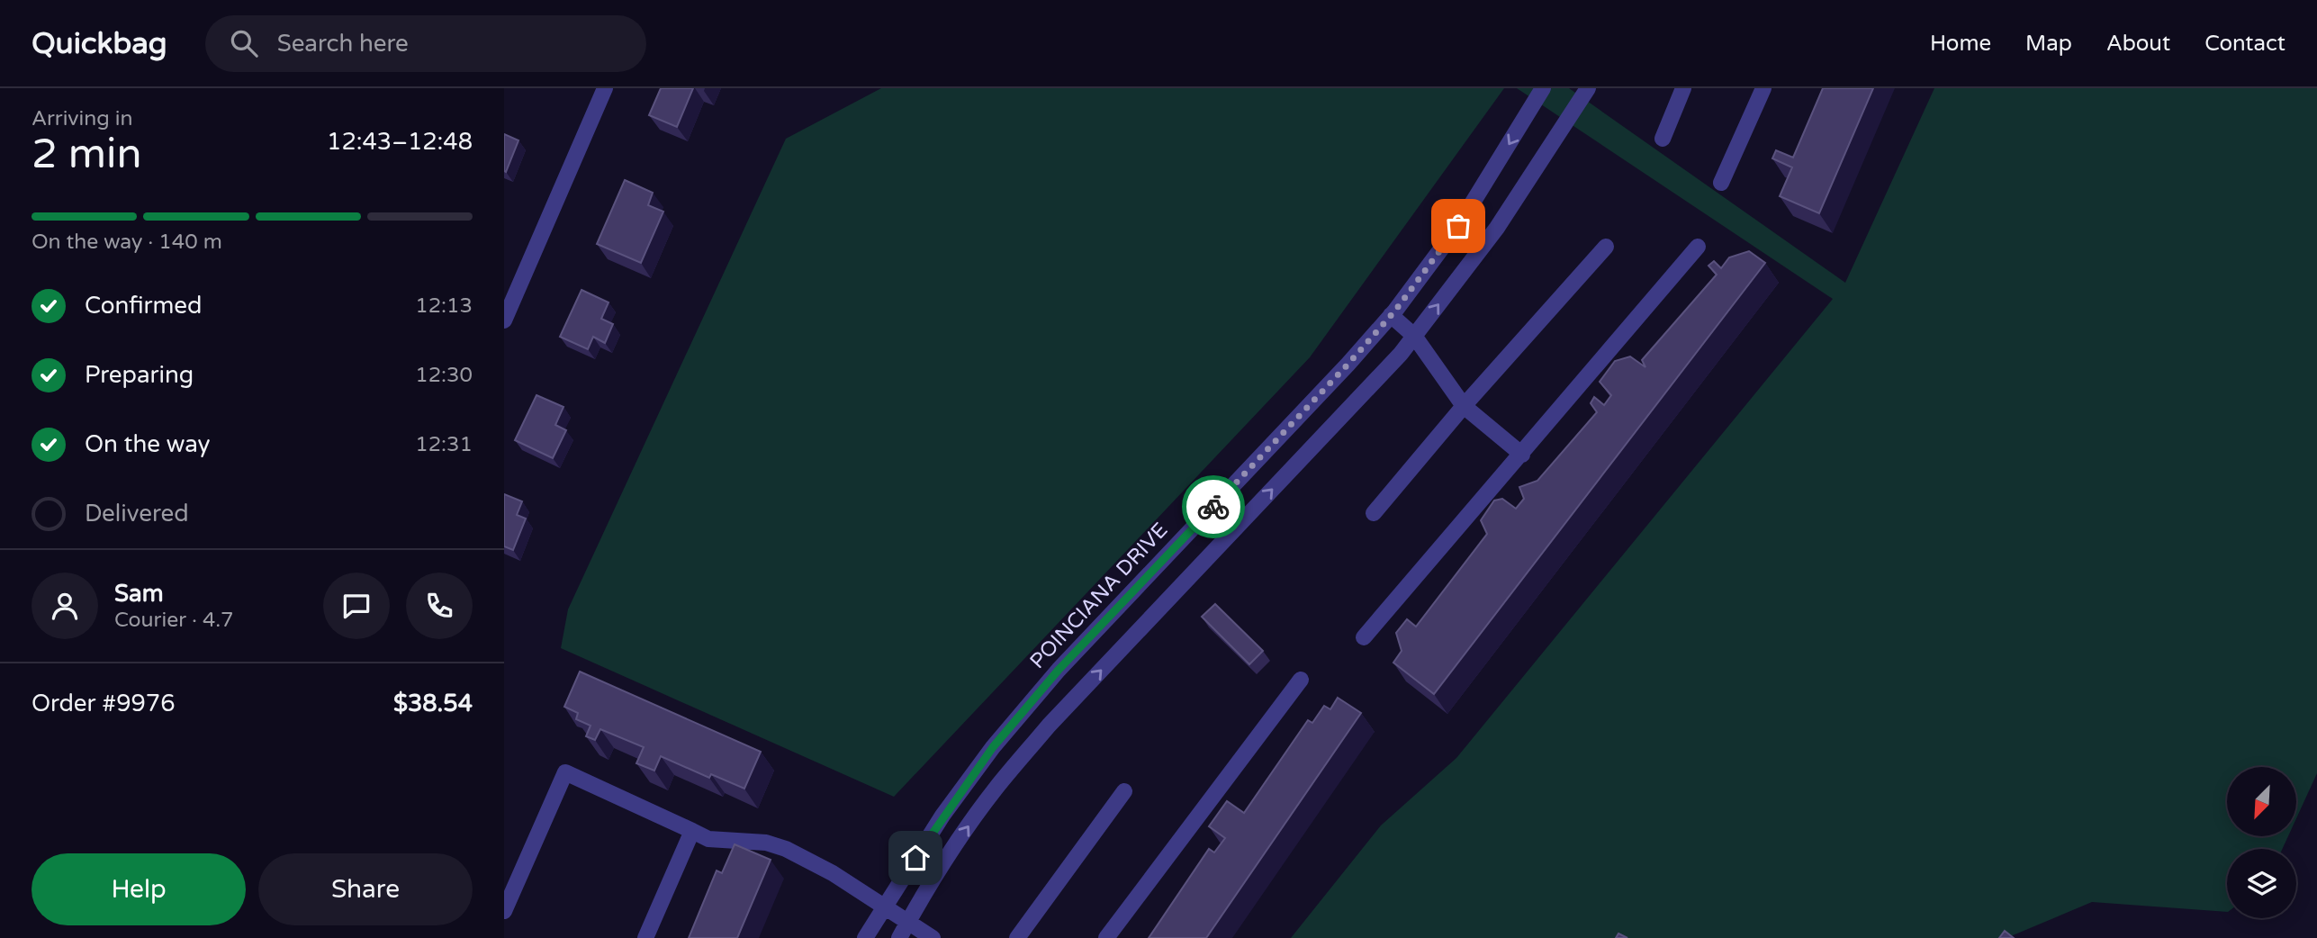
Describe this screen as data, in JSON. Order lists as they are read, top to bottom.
{
  "streets": {
    "street": ["POINCIANA DRIVE"]
  },
  "north": "bottom left",
  "page": {
    "header": "Quickbag",
    "search": "Search here",
    "nav": [
      "Home",
      "Map",
      "About",
      "Contact"
    ],
    "heading": ["2 min", "Arriving in", "12:43–12:48"],
    "panel": [
      "Sam",
      "Courier · 4.7",
      "Order #9976",
      "$38.54"
    ],
    "bar": "On the way · 140 m",
    "list": [
      ["Confirmed", "12:13"],
      ["Preparing", "12:30"],
      ["On the way", "12:31"],
      "Delivered"
    ],
    "buttons": ["Help", "Share"]
  }
}
